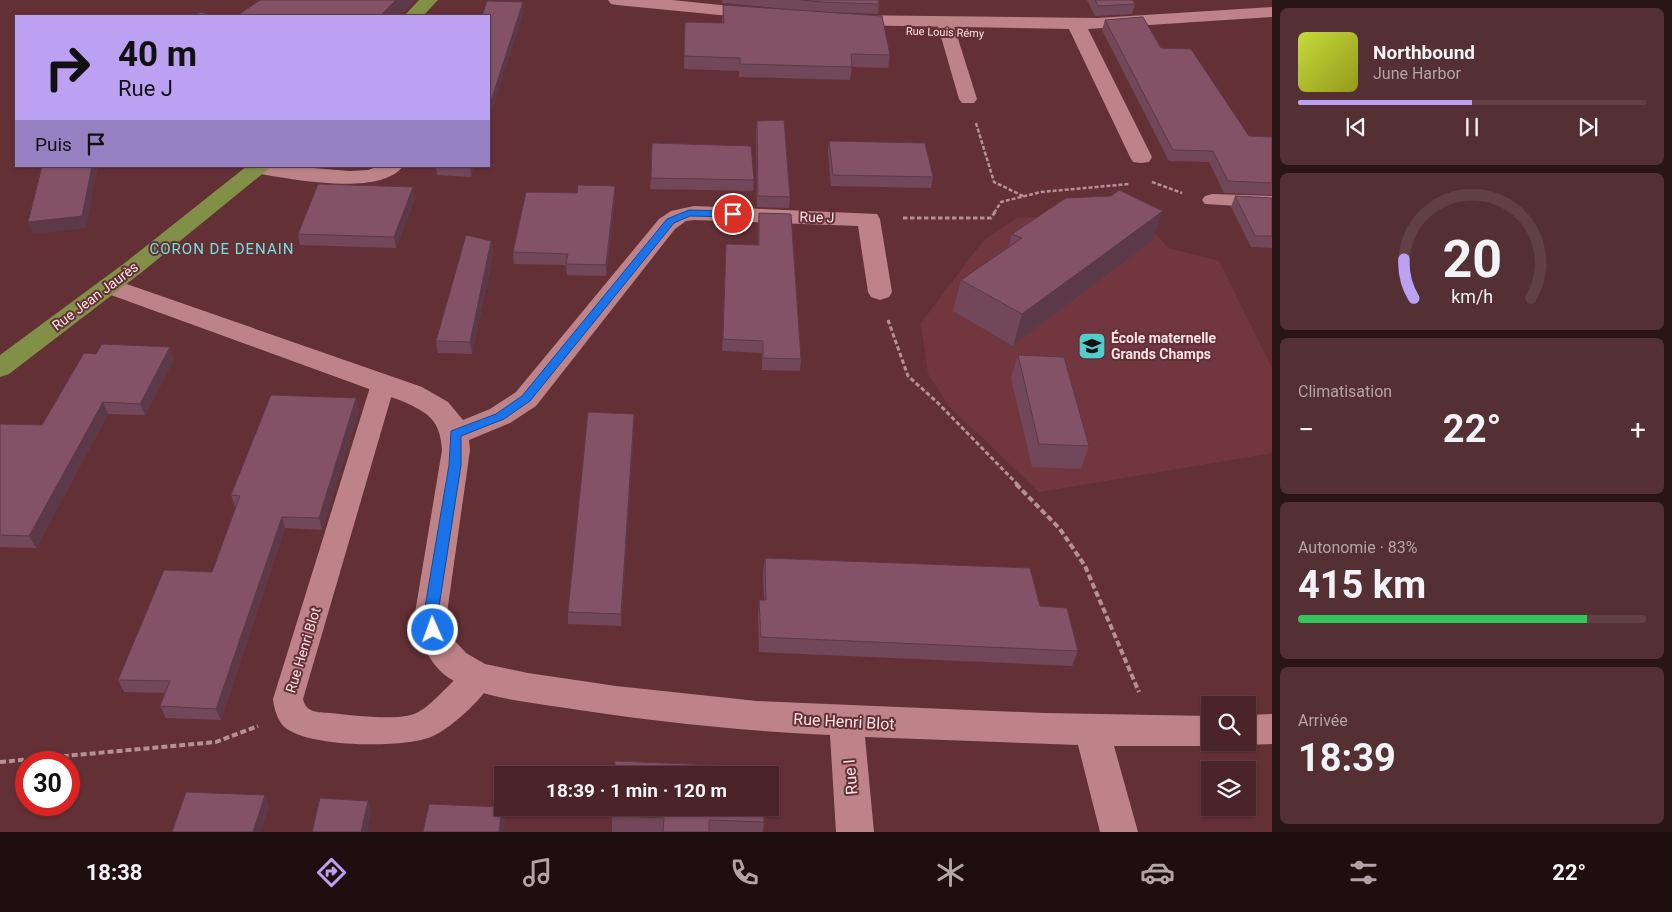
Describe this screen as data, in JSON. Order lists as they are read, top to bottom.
{
  "streets": {
    "main road": ["Rue Jean Jaurès"],
    "street": [
      "Rue Louis Rémy",
      "Rue J",
      "Rue Henri Blot",
      "Rue I"
    ]
  },
  "crossings": [
    ["Rue J", "Rue Henri Blot"],
    ["Rue Henri Blot", "Rue I"]
  ],
  "districts": ["CORON DE DENAIN"],
  "places": {
    "school or university": ["École maternelle Grands Champs"]
  },
  "page": {
    "turn": ["40 m", "Rue J"],
    "song": ["Northbound", "June Harbor"],
    "then": "Puis",
    "tile": [
      "Climatisation",
      ["Autonomie · 83%", "415 km"],
      ["Arrivée", "18:39"]
    ],
    "heat": ["−", "22°", "+"],
    "limit": "30",
    "trip": "18:39 · 1 min · 120 m",
    "tabs": ["18:38", "22°"],
    "gauge": ["20", "km/h"]
  }
}
